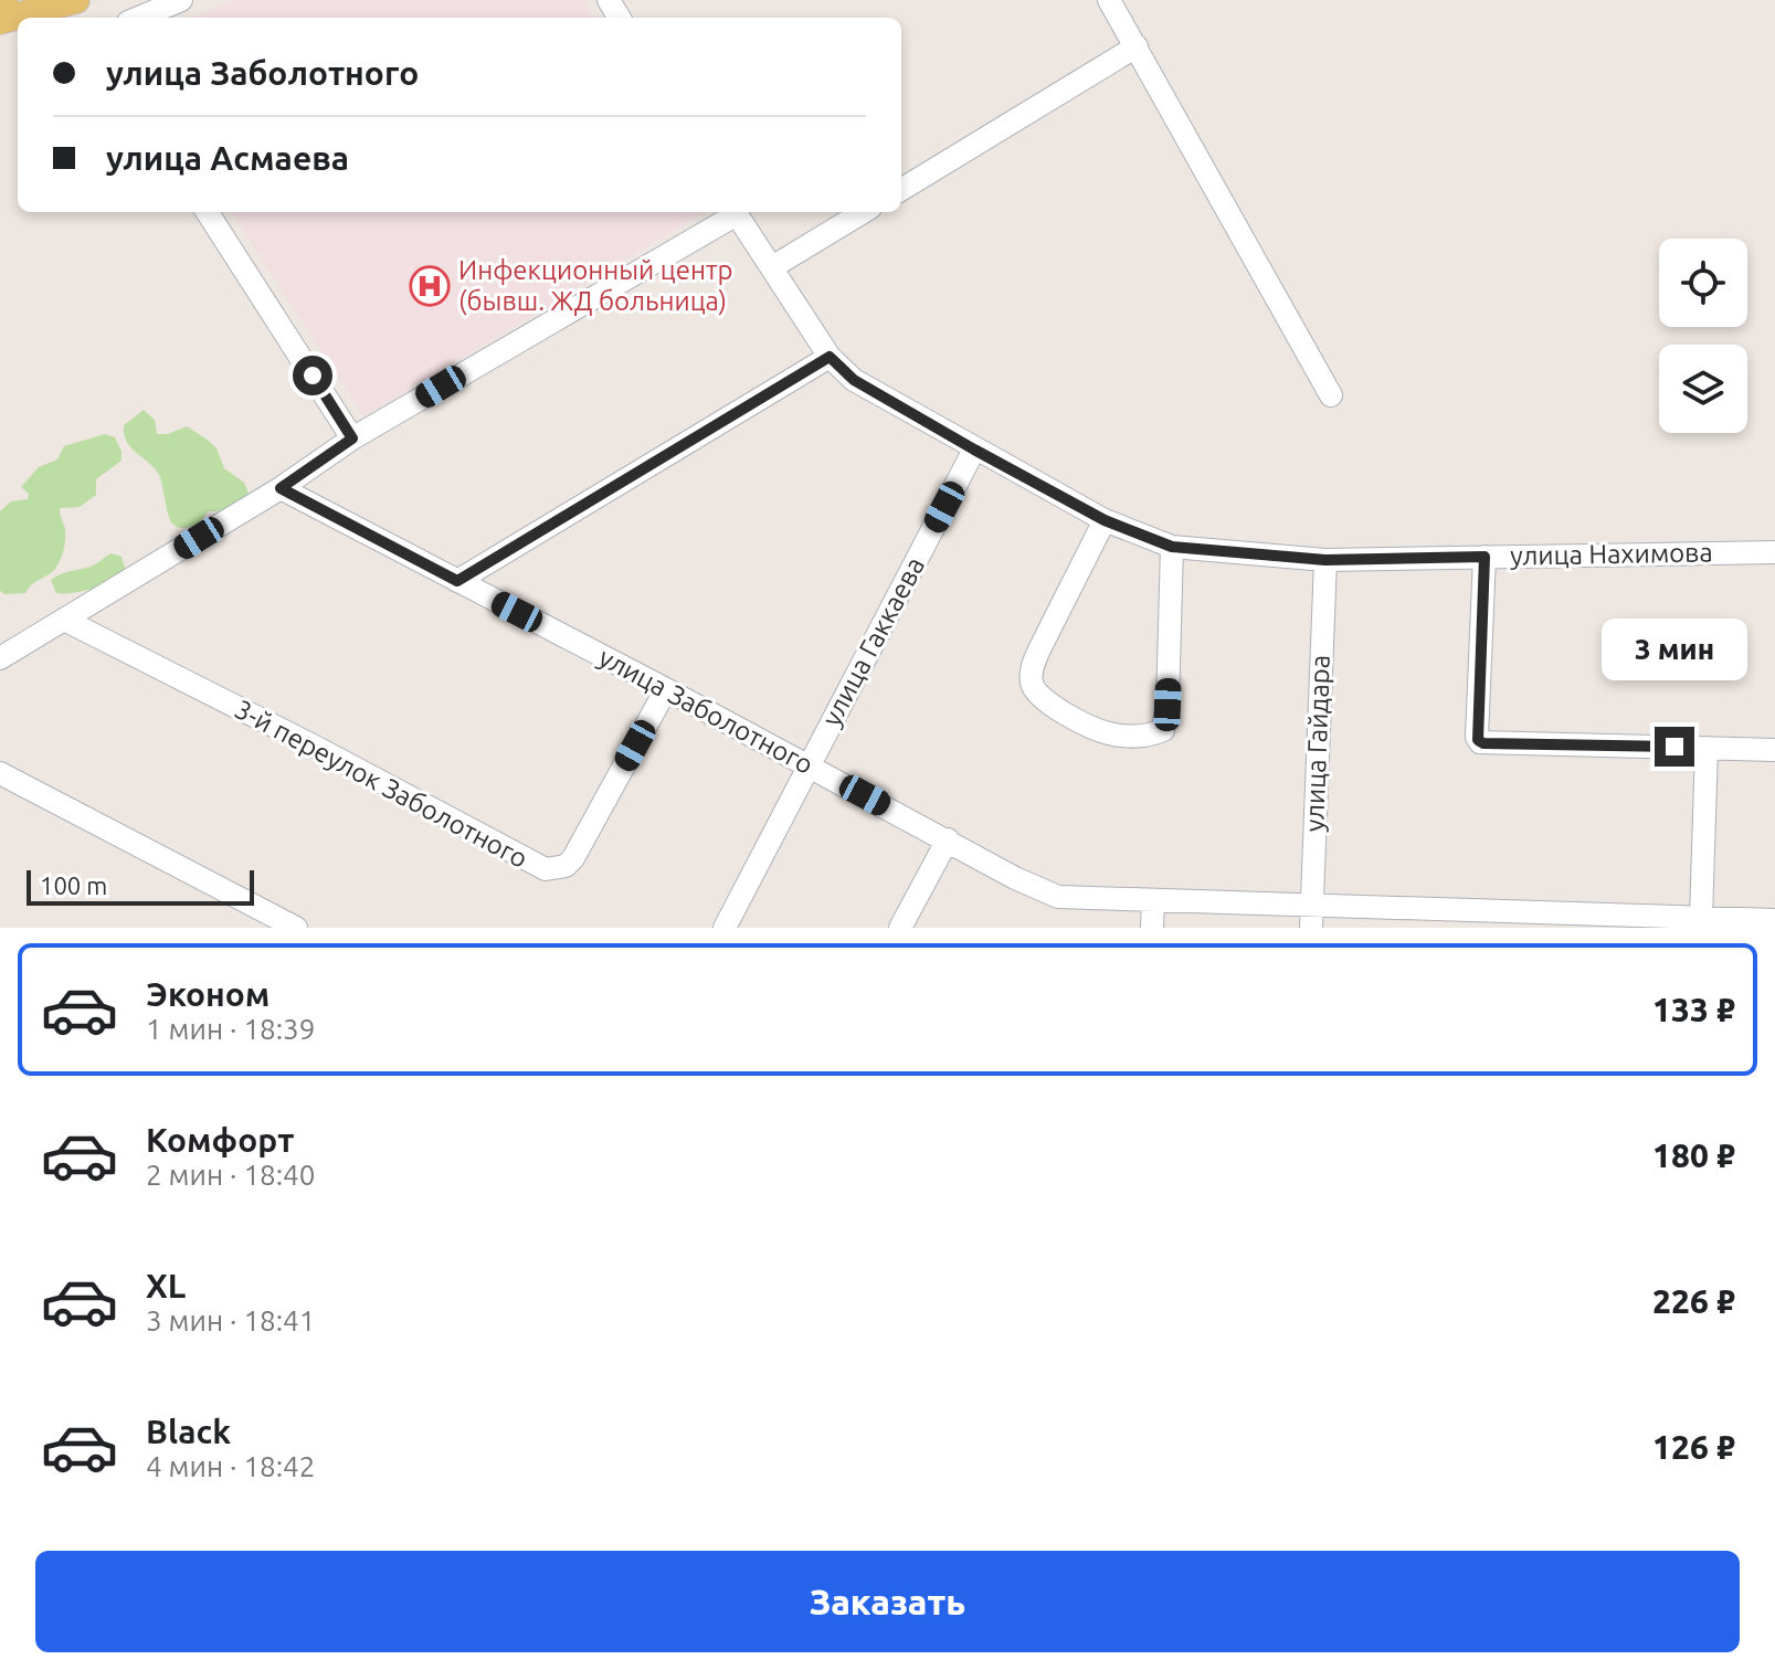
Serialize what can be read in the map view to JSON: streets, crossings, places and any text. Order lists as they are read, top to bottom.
{
  "streets": {
    "street": [
      "улица Нахимова",
      "улица Гаккаева",
      "улица Заболотного",
      "улица Гайдара",
      "3-й переулок Заболотного"
    ]
  },
  "crossings": [
    ["улица Нахимова", "улица Гаккаева"],
    ["улица Нахимова", "улица Гайдара"],
    ["улица Гаккаева", "улица Заболотного"],
    ["улица Заболотного", "улица Гайдара"],
    ["улица Заболотного", "3-й переулок Заболотного"]
  ],
  "places": {
    "hospital": ["Инфекционный центр (бывш. ЖД больница)"]
  },
  "scale_bar": "100 m",
  "page": {
    "banner": ["улица Заболотного", "улица Асмаева"],
    "bubble": "3 мин",
    "scale": "100 m",
    "list": [
      {
        "name": "Эконом",
        "note": "1 мин · 18:39",
        "value": "133 ₽"
      },
      {
        "name": "Комфорт",
        "note": "2 мин · 18:40",
        "value": "180 ₽"
      },
      {
        "name": "XL",
        "note": "3 мин · 18:41",
        "value": "226 ₽"
      },
      {
        "name": "Black",
        "note": "4 мин · 18:42",
        "value": "126 ₽"
      }
    ],
    "buttons": "Заказать"
  }
}
